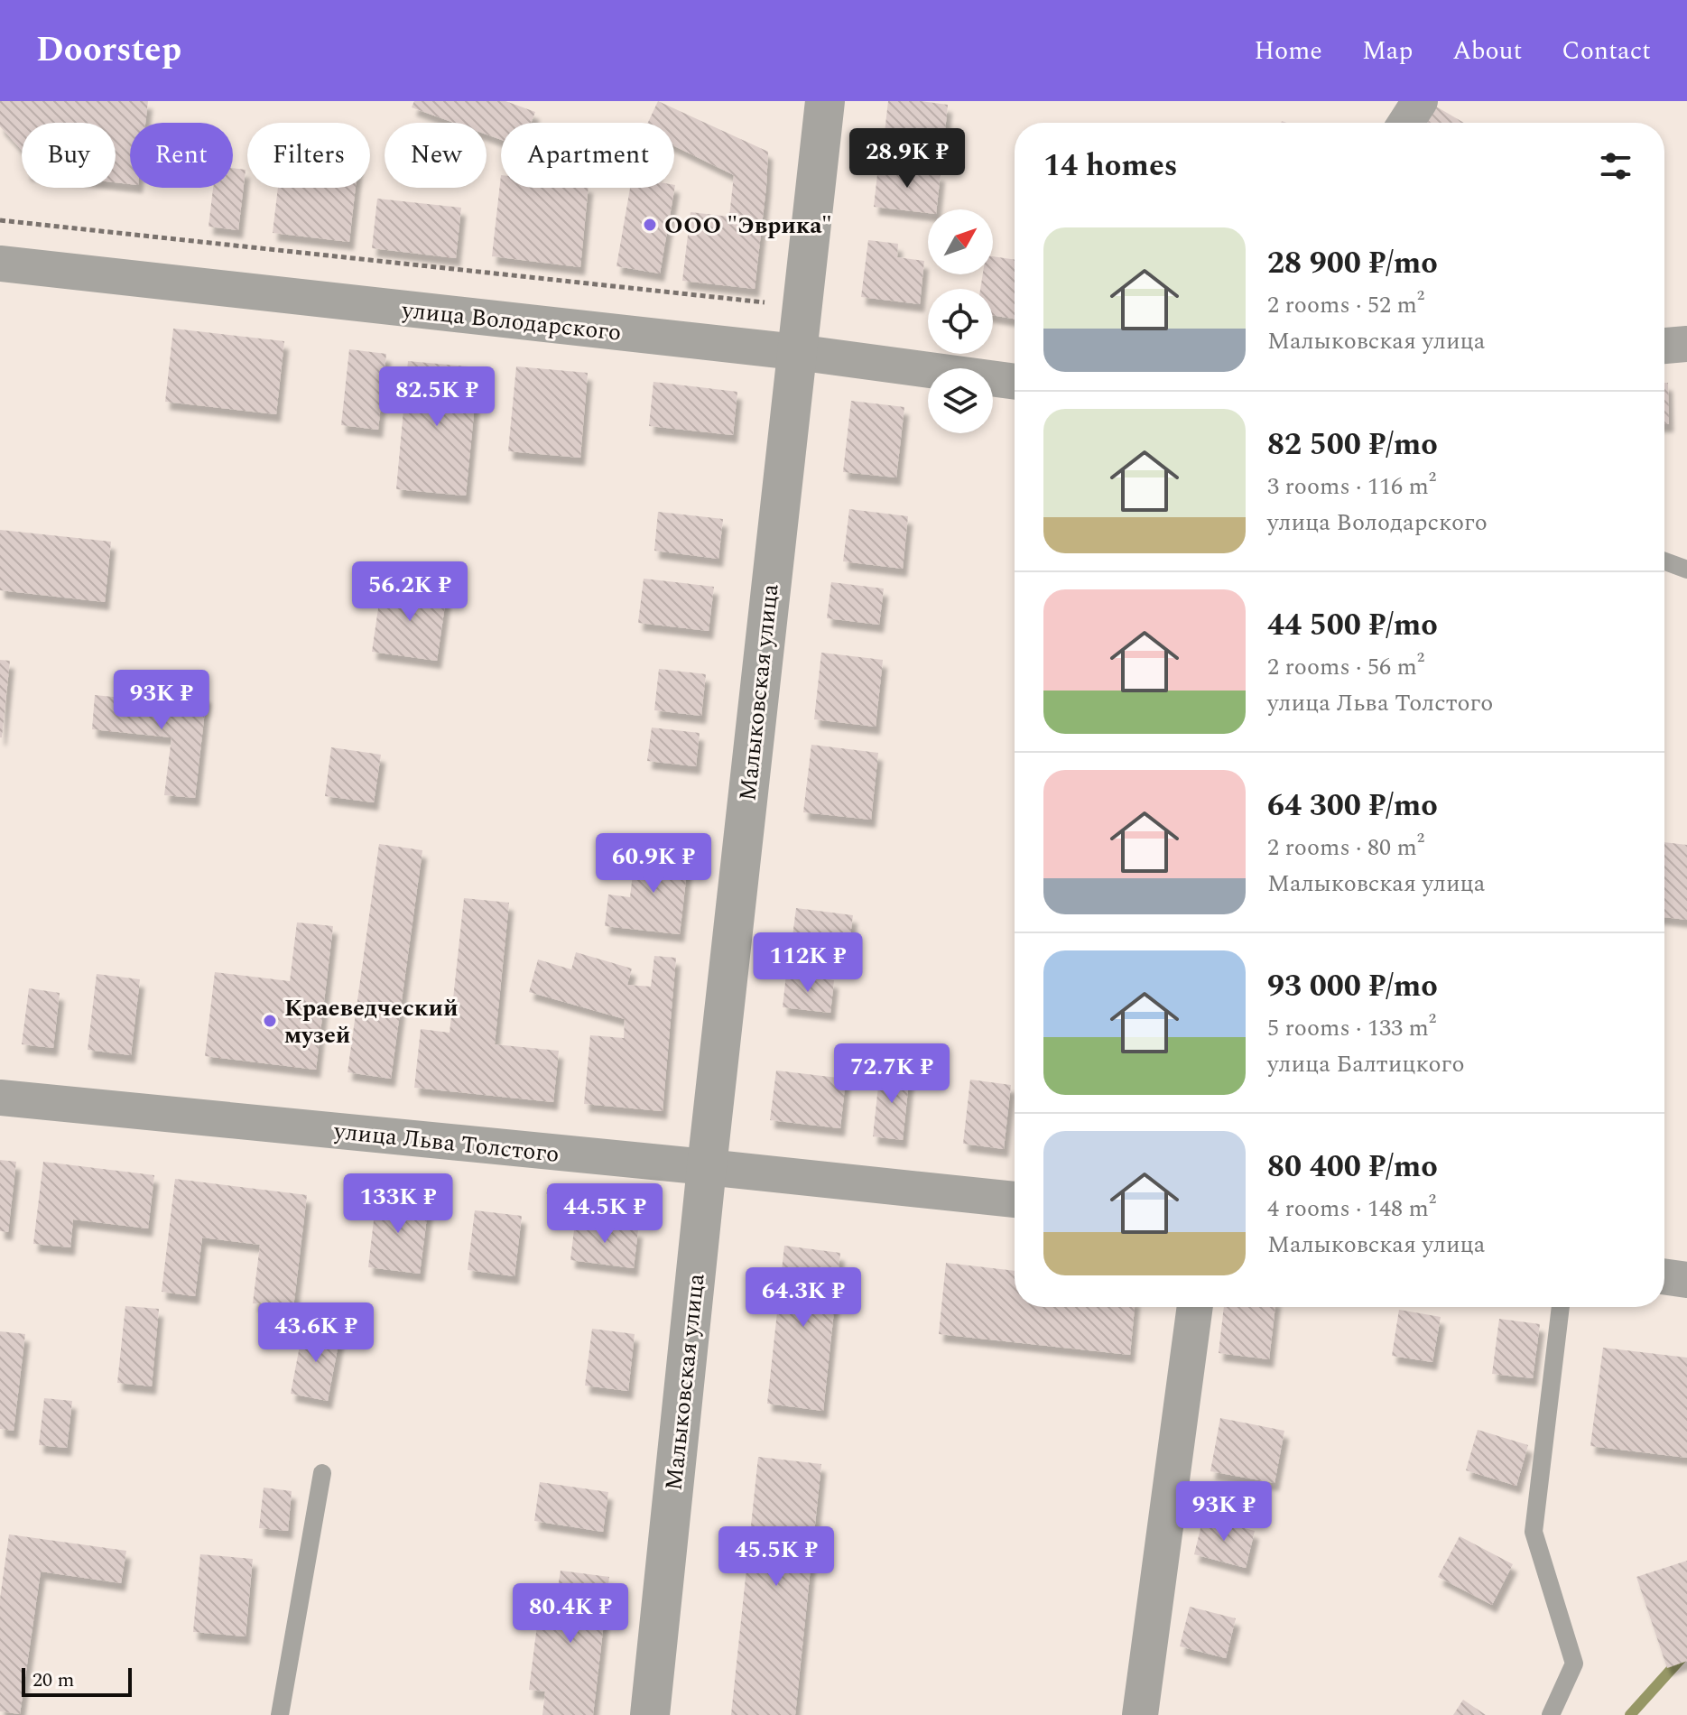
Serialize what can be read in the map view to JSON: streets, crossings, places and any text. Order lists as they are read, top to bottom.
{
  "streets": {
    "street": ["улица Володарского", "Малыковская улица", "улица Льва Толстого"]
  },
  "crossings": [
    ["улица Володарского", "Малыковская улица"],
    ["Малыковская улица", "улица Льва Толстого"]
  ],
  "places": ["ООО \"Эврика\"", "Краеведческий музей"],
  "scale_bar": "20 m",
  "north": "top right",
  "page": {
    "header": "Doorstep",
    "nav": [
      "Home",
      "Map",
      "About",
      "Contact"
    ],
    "chip": [
      "Buy",
      "Rent",
      "Filters",
      "New",
      "Apartment"
    ],
    "heading": "14 homes",
    "price": [
      "28.9K ₽",
      "82.5K ₽",
      "56.2K ₽",
      "93K ₽",
      "60.9K ₽",
      "112K ₽",
      "72.7K ₽",
      "133K ₽",
      "44.5K ₽",
      "64.3K ₽",
      "43.6K ₽",
      "93K ₽",
      "45.5K ₽",
      "80.4K ₽"
    ],
    "list": [
      {
        "name": "28 900 ₽/mo",
        "note": "2 rooms · 52 m² · Малыковская улица"
      },
      {
        "name": "82 500 ₽/mo",
        "note": "3 rooms · 116 m² · улица Володарского"
      },
      {
        "name": "44 500 ₽/mo",
        "note": "2 rooms · 56 m² · улица Льва Толстого"
      },
      {
        "name": "64 300 ₽/mo",
        "note": "2 rooms · 80 m² · Малыковская улица"
      },
      {
        "name": "93 000 ₽/mo",
        "note": "5 rooms · 133 m² · улица Балтицкого"
      },
      {
        "name": "80 400 ₽/mo",
        "note": "4 rooms · 148 m² · Малыковская улица"
      }
    ],
    "scale": "20 m"
  }
}
